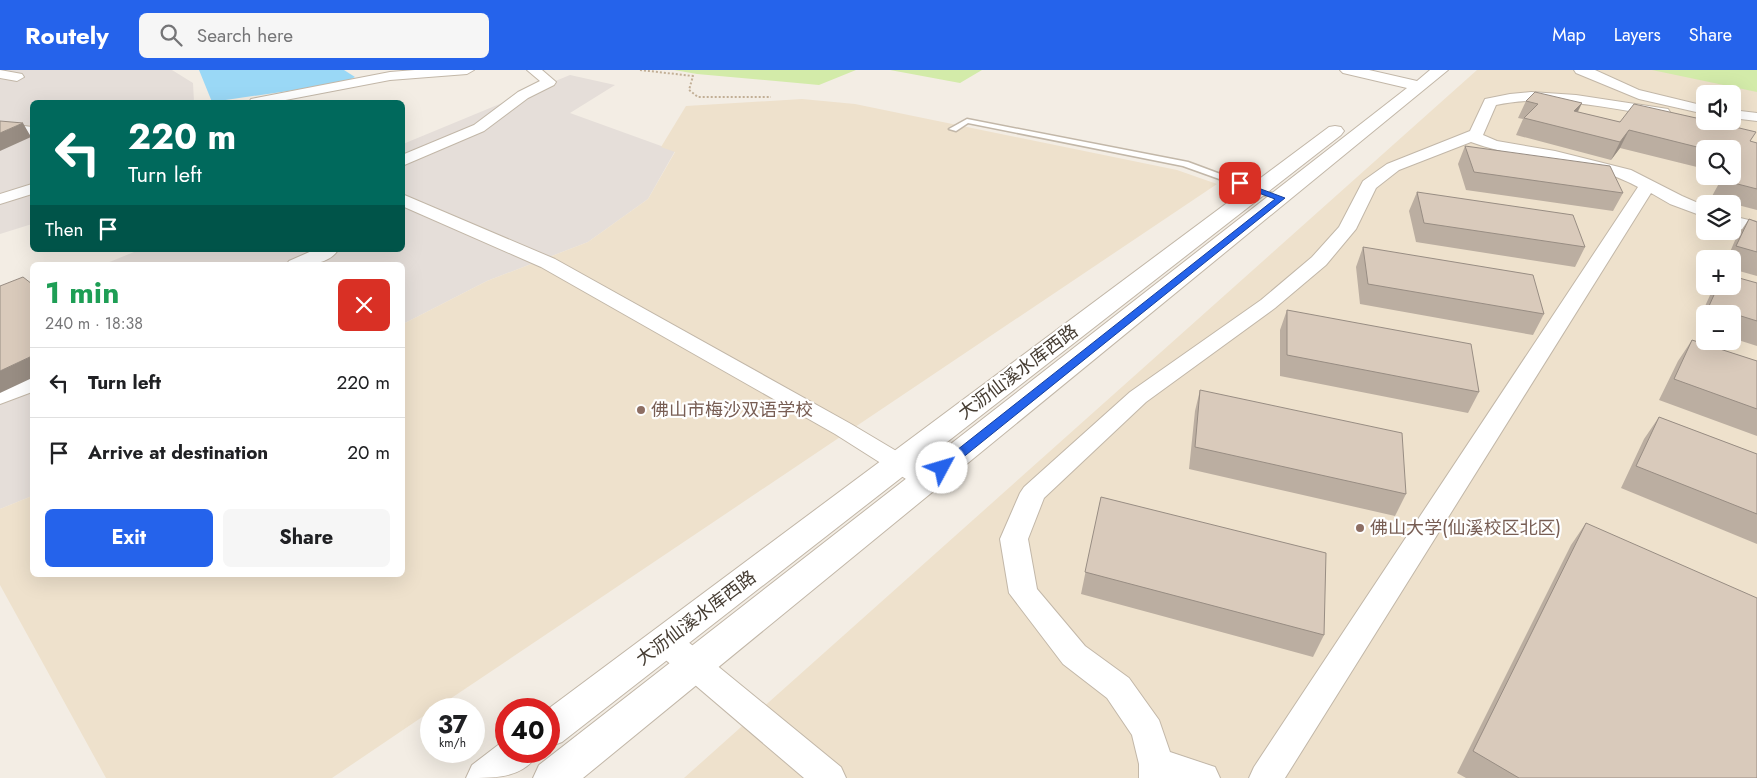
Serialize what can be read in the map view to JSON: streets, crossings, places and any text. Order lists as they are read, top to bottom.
{
  "streets": {
    "street": ["大沥仙溪水库西路"]
  },
  "places": ["佛山市梅沙双语学校", "佛山大学(仙溪校区北区)"],
  "page": {
    "header": "Routely",
    "search": "Search here",
    "nav": ["Map", "Layers", "Share"],
    "map_buttons": ["+", "−"],
    "turn": ["220 m", "Turn left"],
    "then": "Then",
    "heading": ["1 min", "240 m · 18:38"],
    "list": [
      {
        "name": "Turn left",
        "value": "220 m"
      },
      {
        "name": "Arrive at destination",
        "value": "20 m"
      }
    ],
    "buttons": ["Exit", "Share"],
    "speed": "37 km/h",
    "limit": "40"
  }
}
